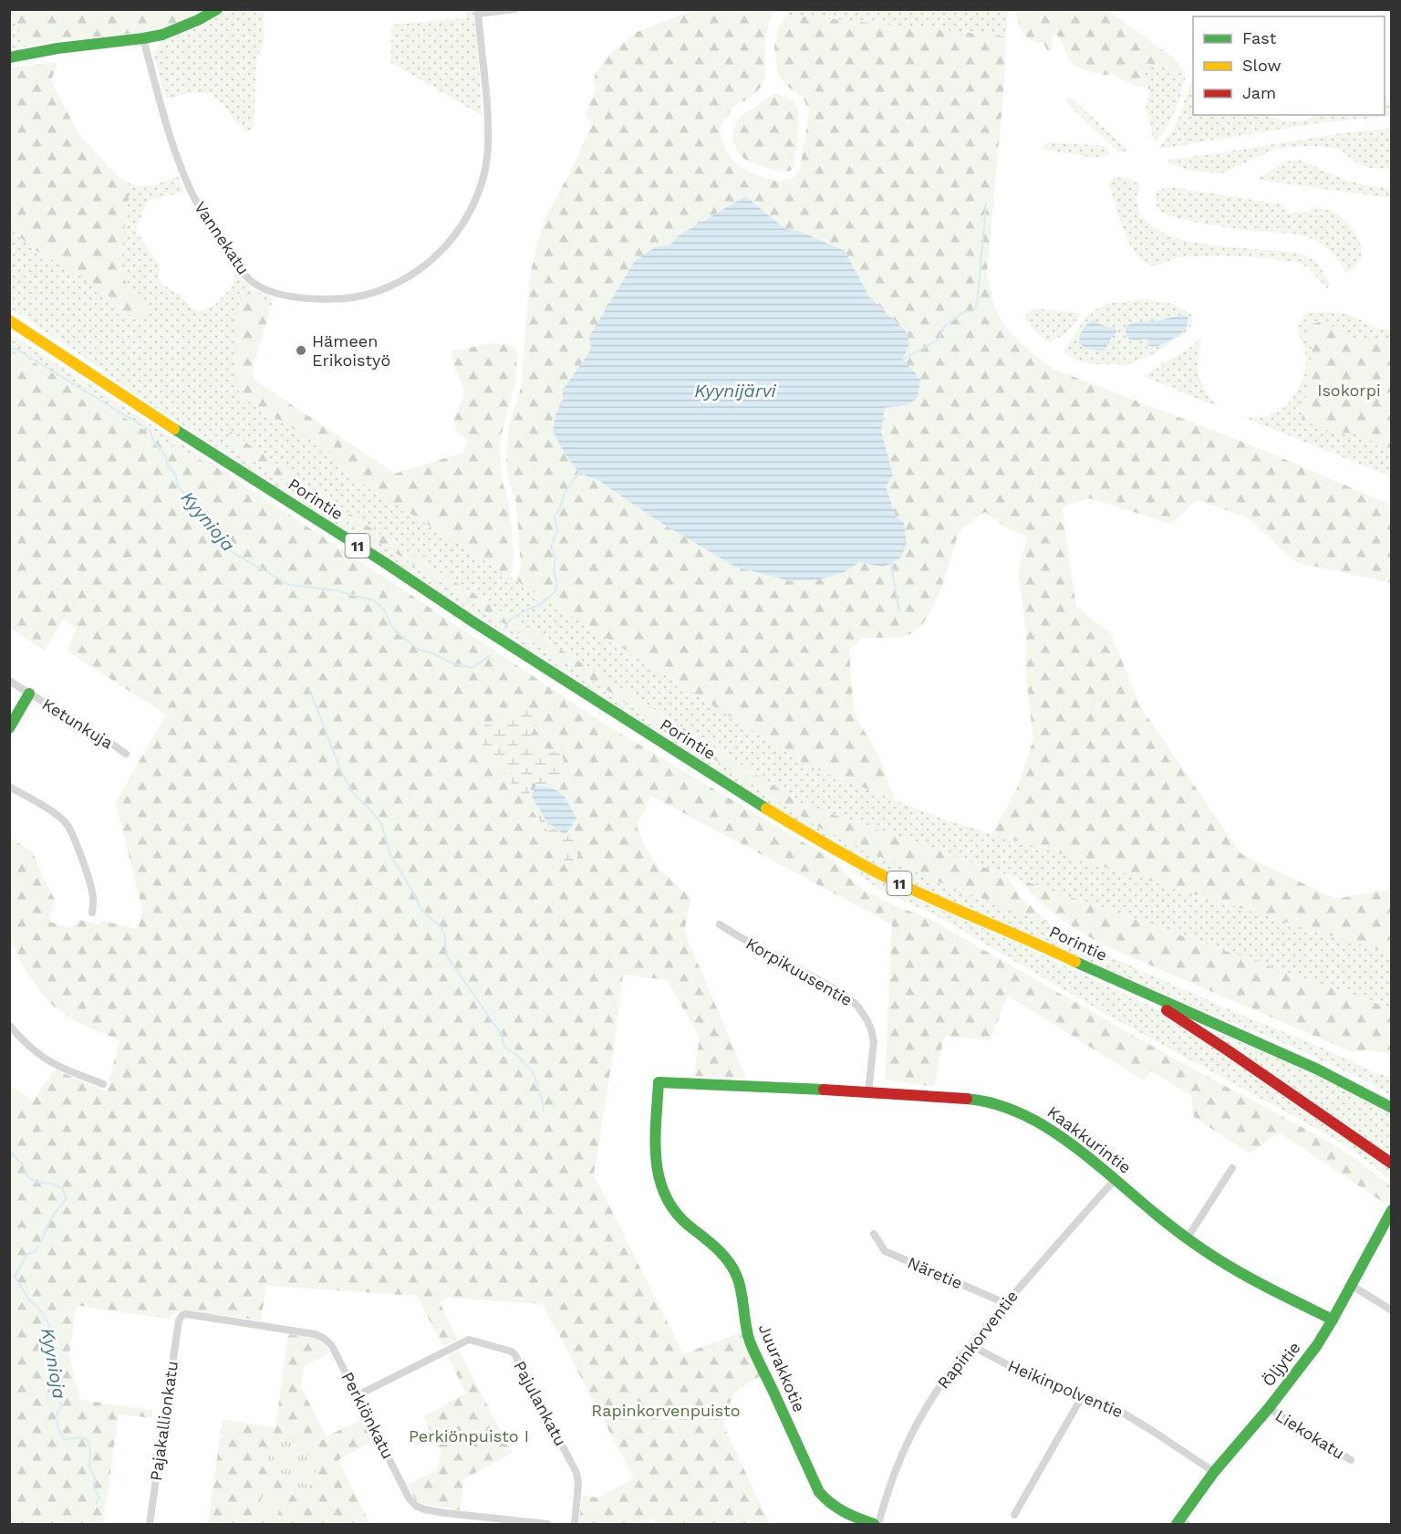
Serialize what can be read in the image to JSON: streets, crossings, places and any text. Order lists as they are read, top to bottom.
{
  "streets": {
    "main road": [
      "Porintie",
      "11",
      "Kaakkurintie",
      "Öljytie",
      "Juurakkotie"
    ],
    "street": [
      "Vannekatu",
      "Ketunkuja",
      "Korpikuusentie",
      "Näretie",
      "Rapinkorventie",
      "Heikinpolventie",
      "Pajulankatu",
      "Perkiönkatu",
      "Pajakallionkatu",
      "Liekokatu"
    ]
  },
  "crossings": [
    ["Korpikuusentie", "Kaakkurintie"],
    ["Kaakkurintie", "Rapinkorventie"],
    ["Kaakkurintie", "Öljytie"],
    ["Kaakkurintie", "Juurakkotie"],
    ["Näretie", "Rapinkorventie"],
    ["Rapinkorventie", "Juurakkotie"],
    ["Rapinkorventie", "Heikinpolventie"],
    ["Öljytie", "Heikinpolventie"],
    ["Öljytie", "Liekokatu"],
    ["Pajulankatu", "Perkiönkatu"],
    ["Perkiönkatu", "Pajakallionkatu"]
  ],
  "water": ["Kyynijärvi", "Kyynioja"],
  "parks": ["Isokorpi", "Rapinkorvenpuisto", "Perkiönpuisto I"],
  "places": ["Hämeen Erikoistyö"],
  "legend": ["Fast", "Slow", "Jam"]
}
